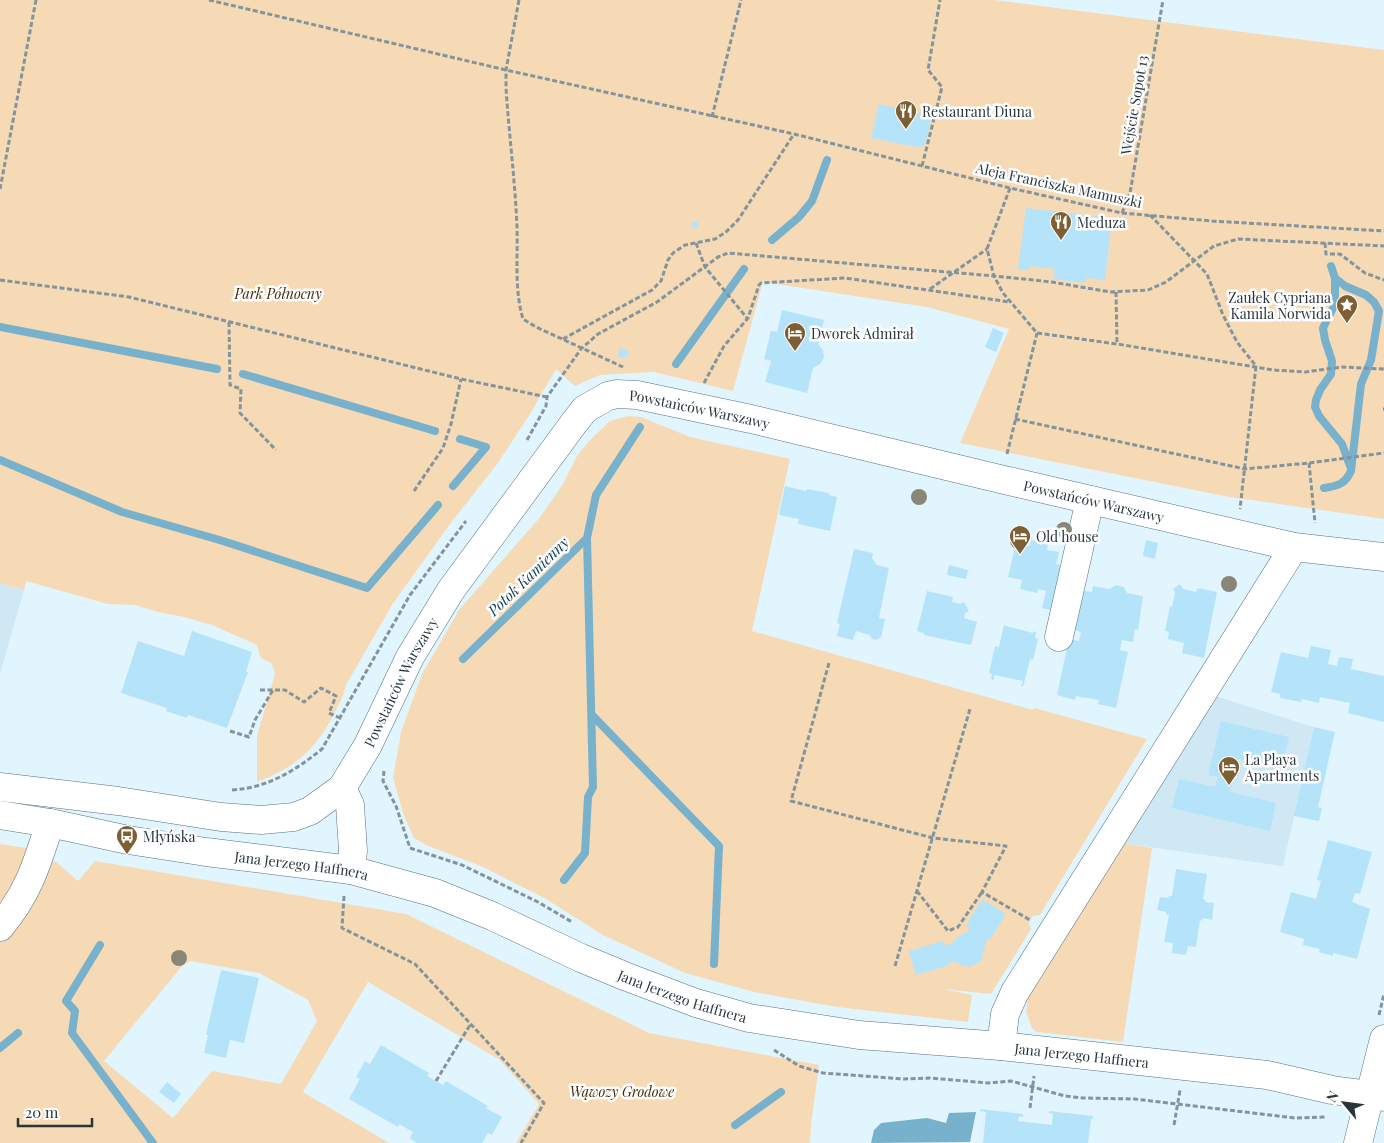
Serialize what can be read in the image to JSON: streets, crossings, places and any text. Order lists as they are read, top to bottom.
{
  "streets": {
    "street": ["Powstańców Warszawy", "Jana Jerzego Haffnera"],
    "path": ["Wejście Sopot 13", "Aleja Franciszka Mamuszki"]
  },
  "crossings": [
    ["Wejście Sopot 13", "Aleja Franciszka Mamuszki"]
  ],
  "water": ["Potok Kamienny"],
  "parks": ["Park Północny", "Wąwozy Grodowe"],
  "places": {
    "restaurant": ["Restaurant Diuna", "Meduza"],
    "place": ["Zaułek Cypriana Kamila Norwida"],
    "hotel": ["Dworek Admirał", "Old house", "La Playa Apartments"],
    "bus stop": ["Młyńska"]
  },
  "scale_bar": "20 m",
  "north": "top left"
}
